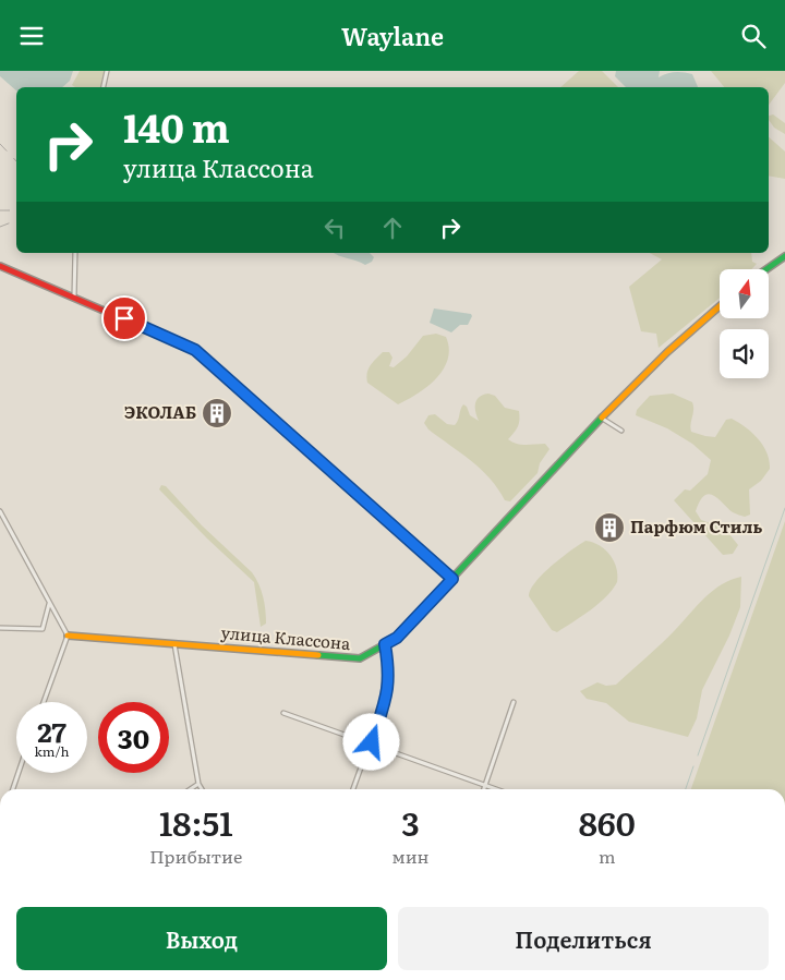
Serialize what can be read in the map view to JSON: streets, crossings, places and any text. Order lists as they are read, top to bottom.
{
  "streets": {
    "street": ["улица Классона"]
  },
  "places": {
    "building": ["ЭКОЛАБ", "Парфюм Стиль"]
  },
  "north": "top",
  "page": {
    "header": "Waylane",
    "turn": ["140 m", "улица Классона"],
    "speed": "27 km/h",
    "limit": "30",
    "eta": [
      "18:51",
      "Прибытие",
      "3",
      "мин",
      "860",
      "m"
    ],
    "buttons": ["Выход", "Поделиться"]
  }
}
